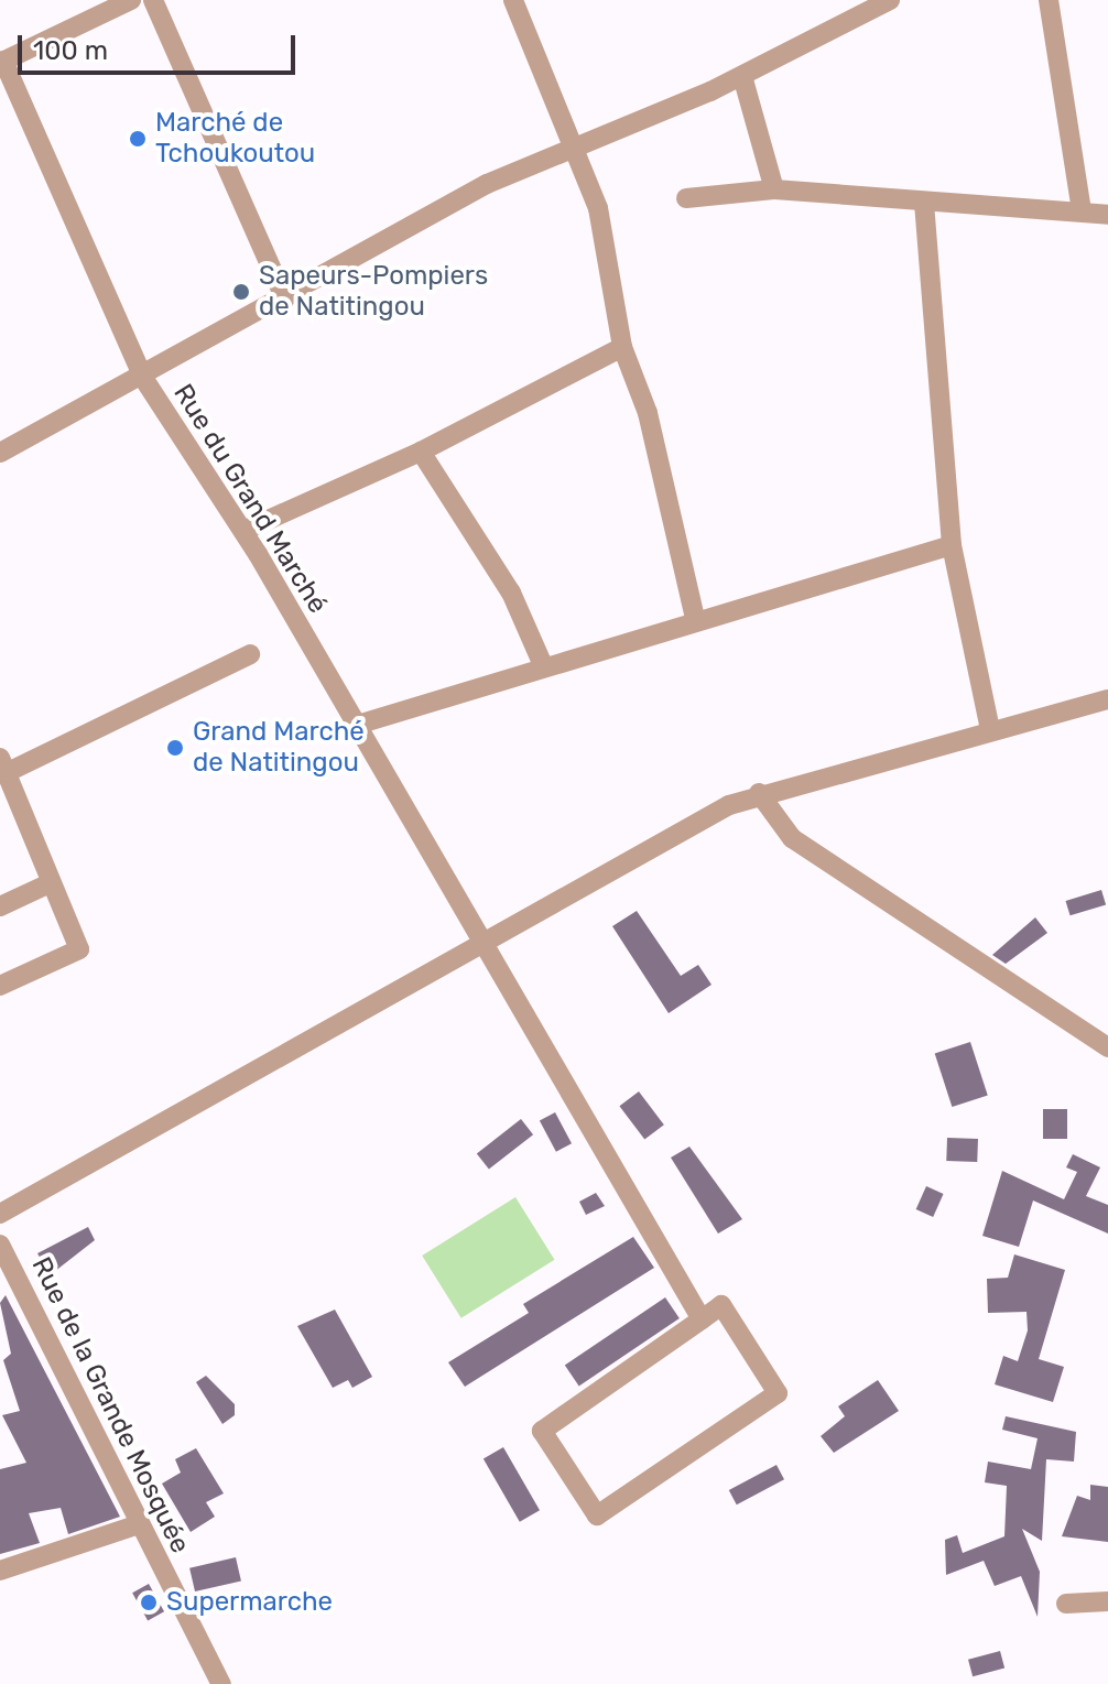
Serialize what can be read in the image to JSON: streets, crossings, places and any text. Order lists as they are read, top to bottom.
{
  "streets": {
    "street": ["Rue du Grand Marché", "Rue de la Grande Mosquée"]
  },
  "places": [
    "Marché de Tchoukoutou",
    "Sapeurs-Pompiers de Natitingou",
    "Grand Marché de Natitingou",
    "Supermarche"
  ],
  "scale_bar": "100 m"
}
